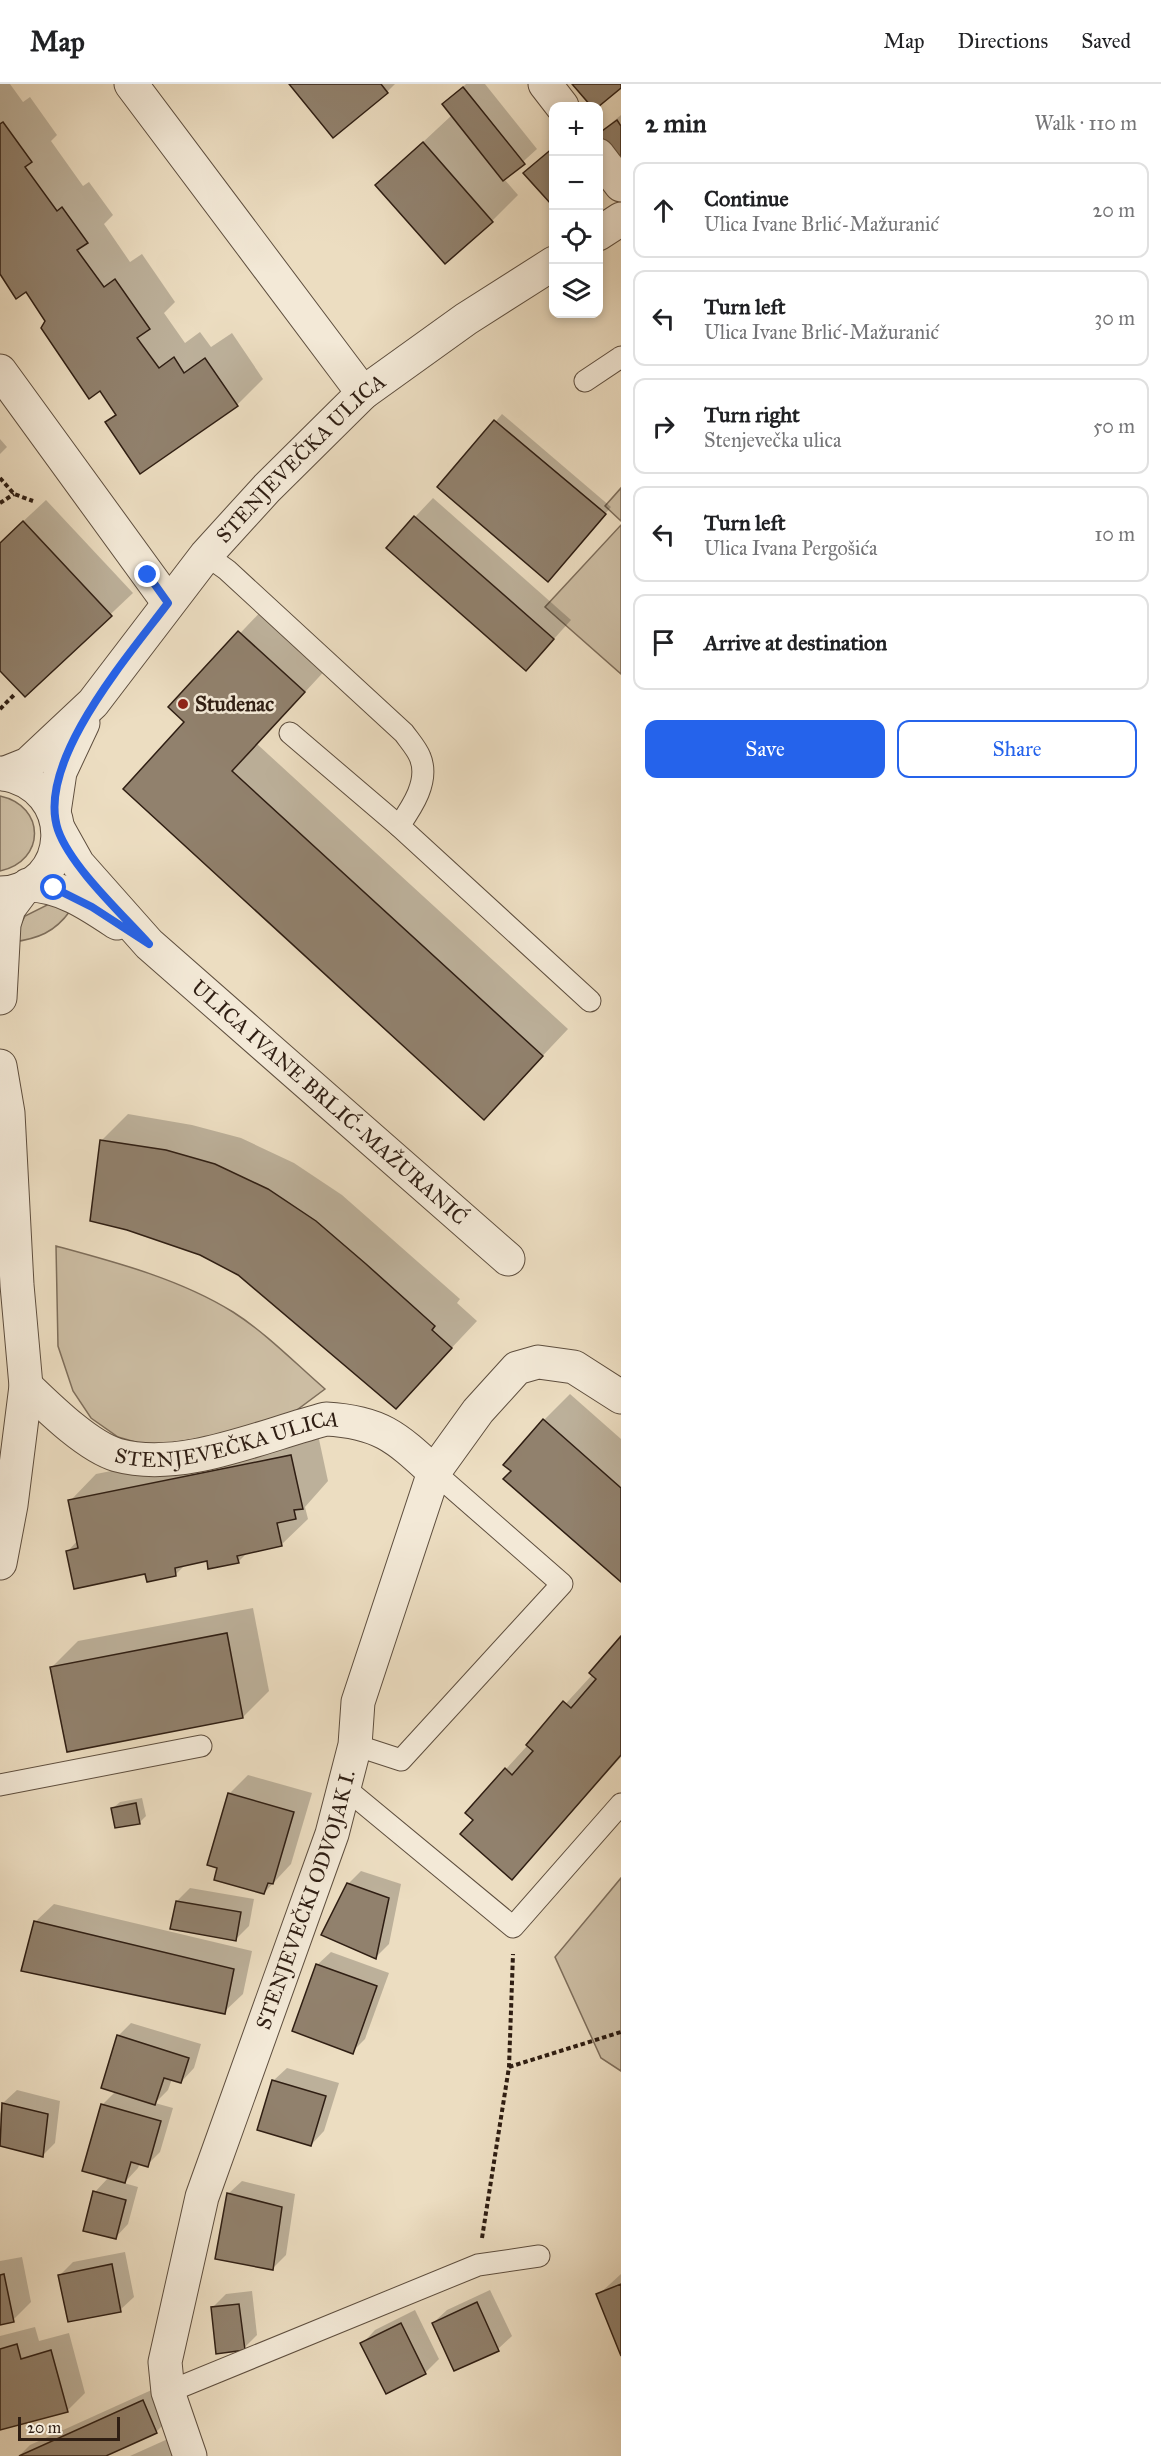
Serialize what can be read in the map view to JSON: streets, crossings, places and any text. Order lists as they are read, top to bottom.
{
  "streets": {
    "street": ["STENJEVEČKA ULICA", "ULICA IVANE BRLIĆ-MAŽURANIĆ", "STENJEVEČKI ODVOJAK I."]
  },
  "crossings": [
    ["STENJEVEČKA ULICA", "ULICA IVANE BRLIĆ-MAŽURANIĆ"],
    ["STENJEVEČKA ULICA", "STENJEVEČKI ODVOJAK I."]
  ],
  "places": ["Studenac"],
  "scale_bar": "20 m",
  "page": {
    "header": "Map",
    "nav": ["Map", "Directions", "Saved"],
    "heading": ["2 min", "Walk · 110 m"],
    "map_buttons": ["+", "−"],
    "list": [
      ["Continue", "Ulica Ivane Brlić-Mažuranić", "20 m"],
      ["Turn left", "Ulica Ivane Brlić-Mažuranić", "30 m"],
      ["Turn right", "Stenjevečka ulica", "50 m"],
      ["Turn left", "Ulica Ivana Pergošića", "10 m"],
      "Arrive at destination"
    ],
    "buttons": ["Save", "Share"],
    "scale": "20 m"
  }
}
